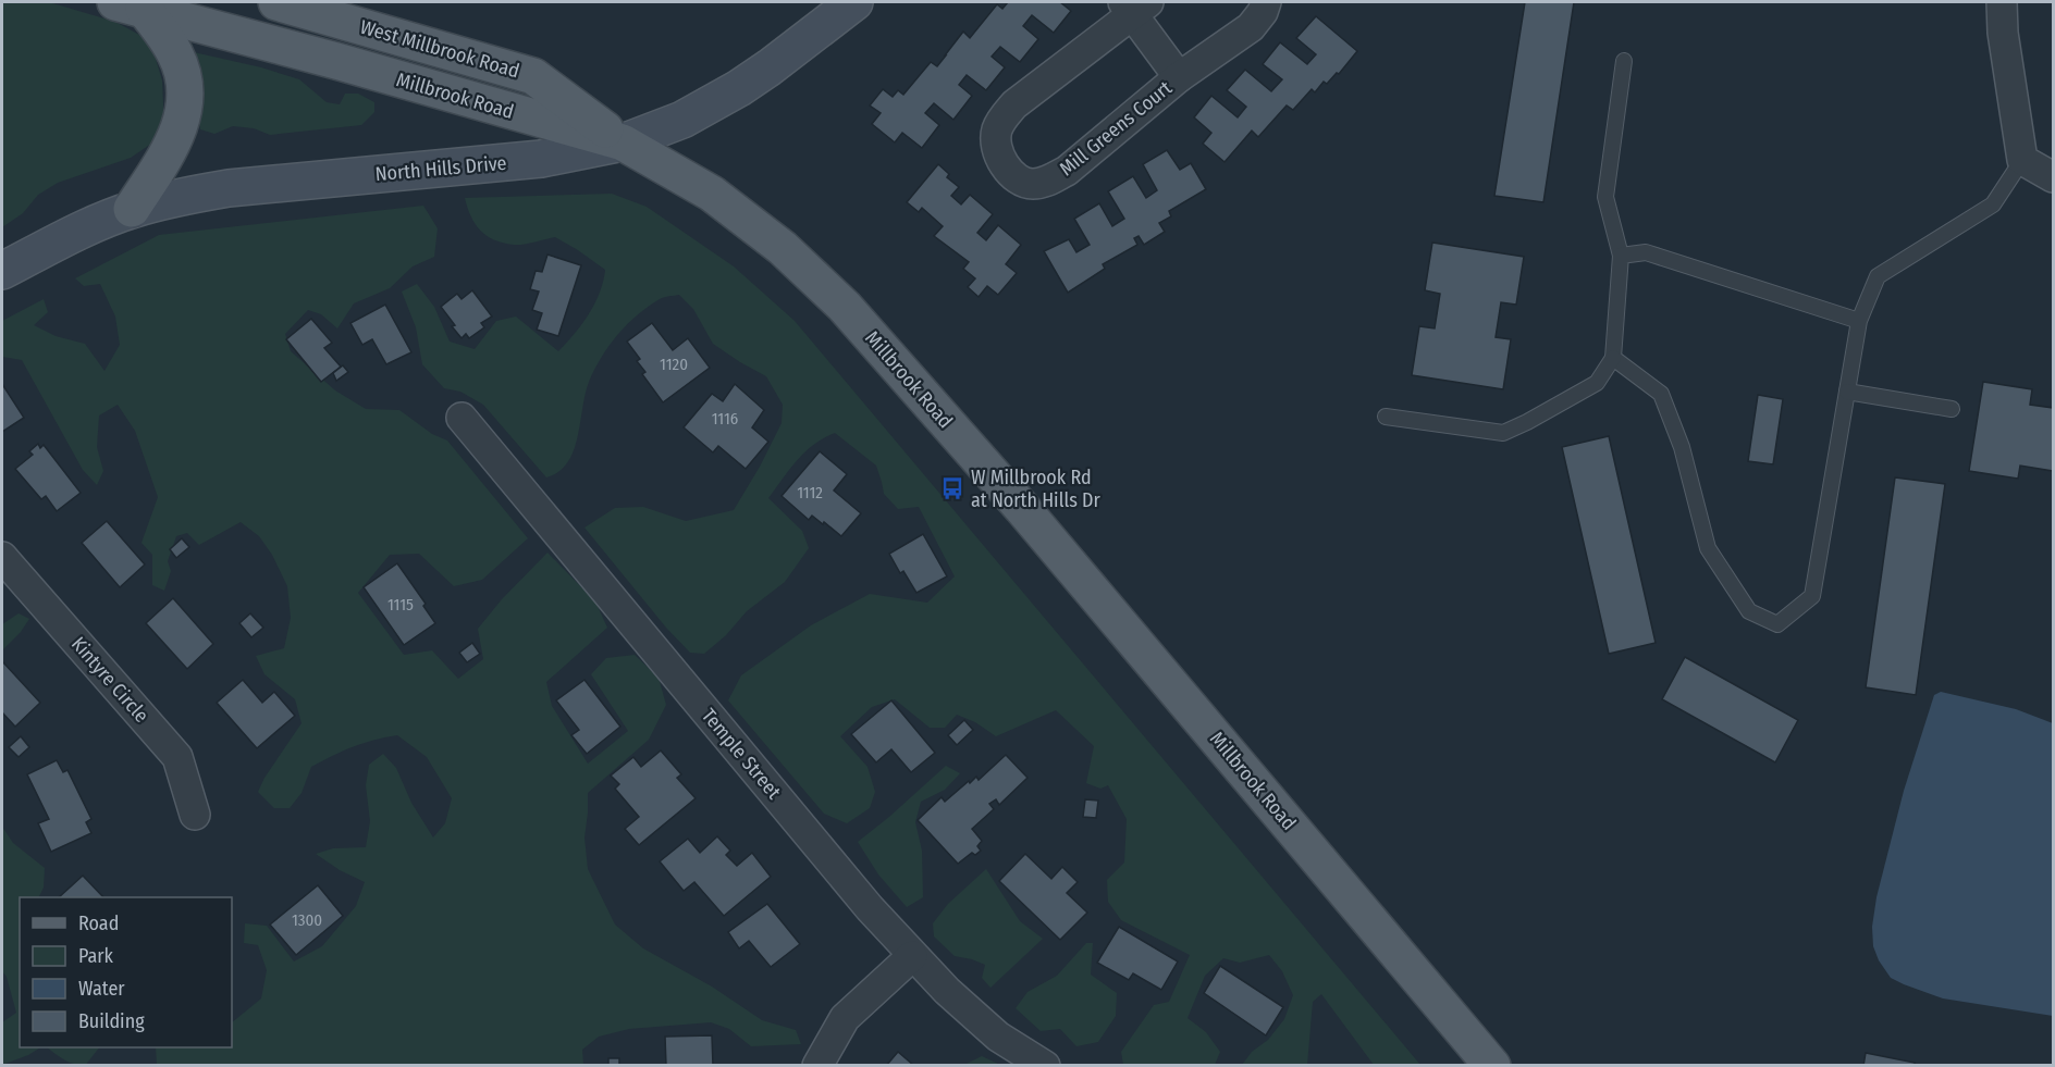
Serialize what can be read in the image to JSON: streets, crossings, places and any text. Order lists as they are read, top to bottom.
{
  "streets": {
    "main road": ["West Millbrook Road", "Millbrook Road", "North Hills Drive"],
    "street": ["Mill Greens Court", "Kintyre Circle", "Temple Street"]
  },
  "crossings": [
    ["West Millbrook Road", "Millbrook Road"],
    ["West Millbrook Road", "North Hills Drive"],
    ["Millbrook Road", "North Hills Drive"]
  ],
  "places": {
    "bus stop": ["W Millbrook Rd at North Hills Dr"]
  },
  "house_numbers": [
    "1120",
    "1116",
    "1112",
    "1115",
    "1300"
  ],
  "legend": [
    "Road",
    "Park",
    "Water",
    "Building"
  ]
}
